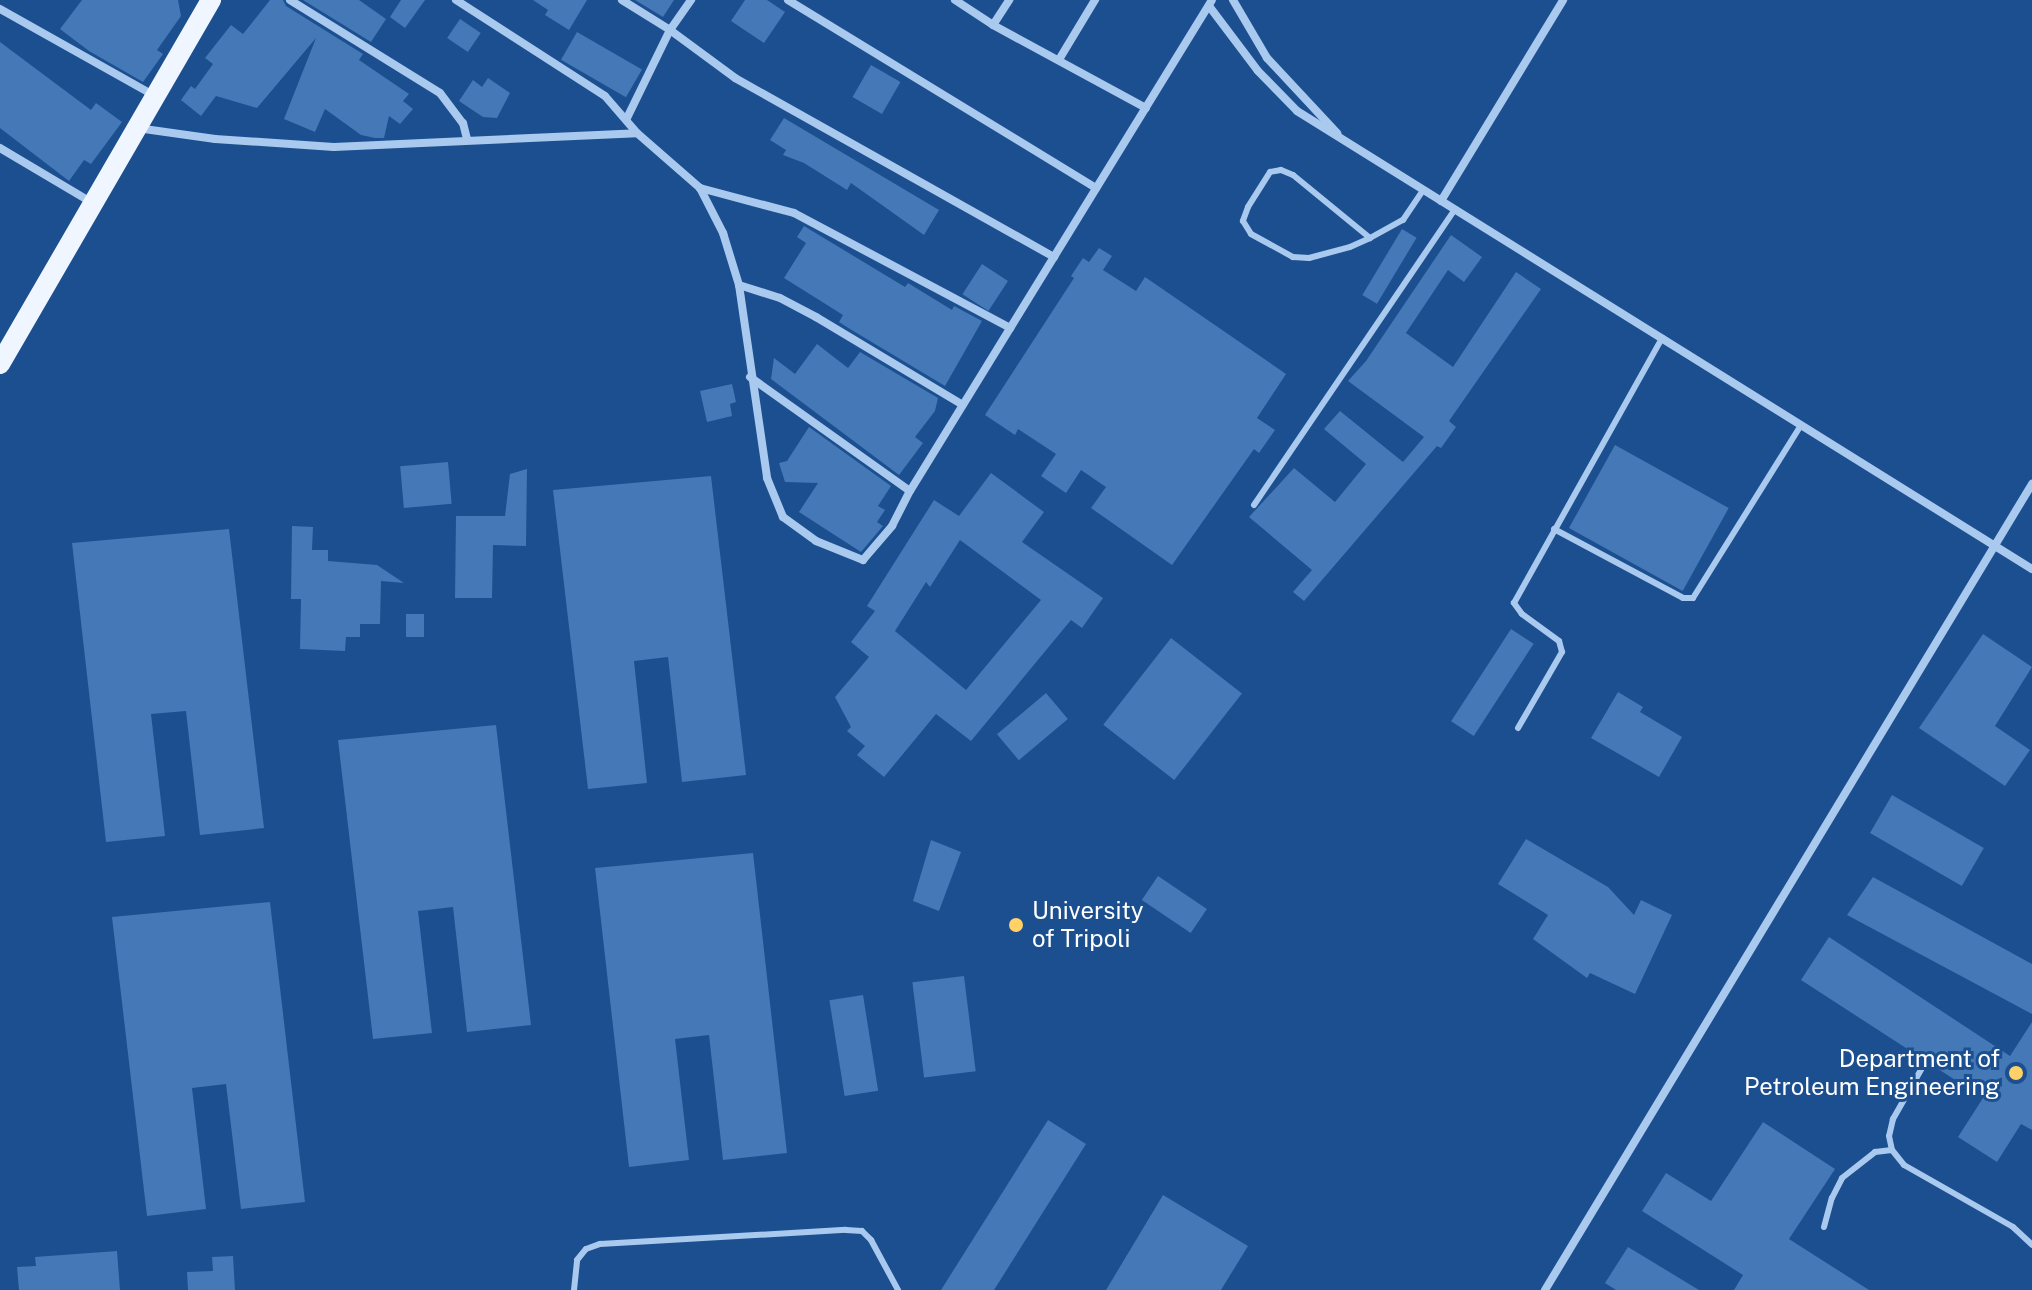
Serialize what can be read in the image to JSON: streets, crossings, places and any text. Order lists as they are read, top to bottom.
{
  "places": ["University of Tripoli", "Department of Petroleum Engineering"]
}
